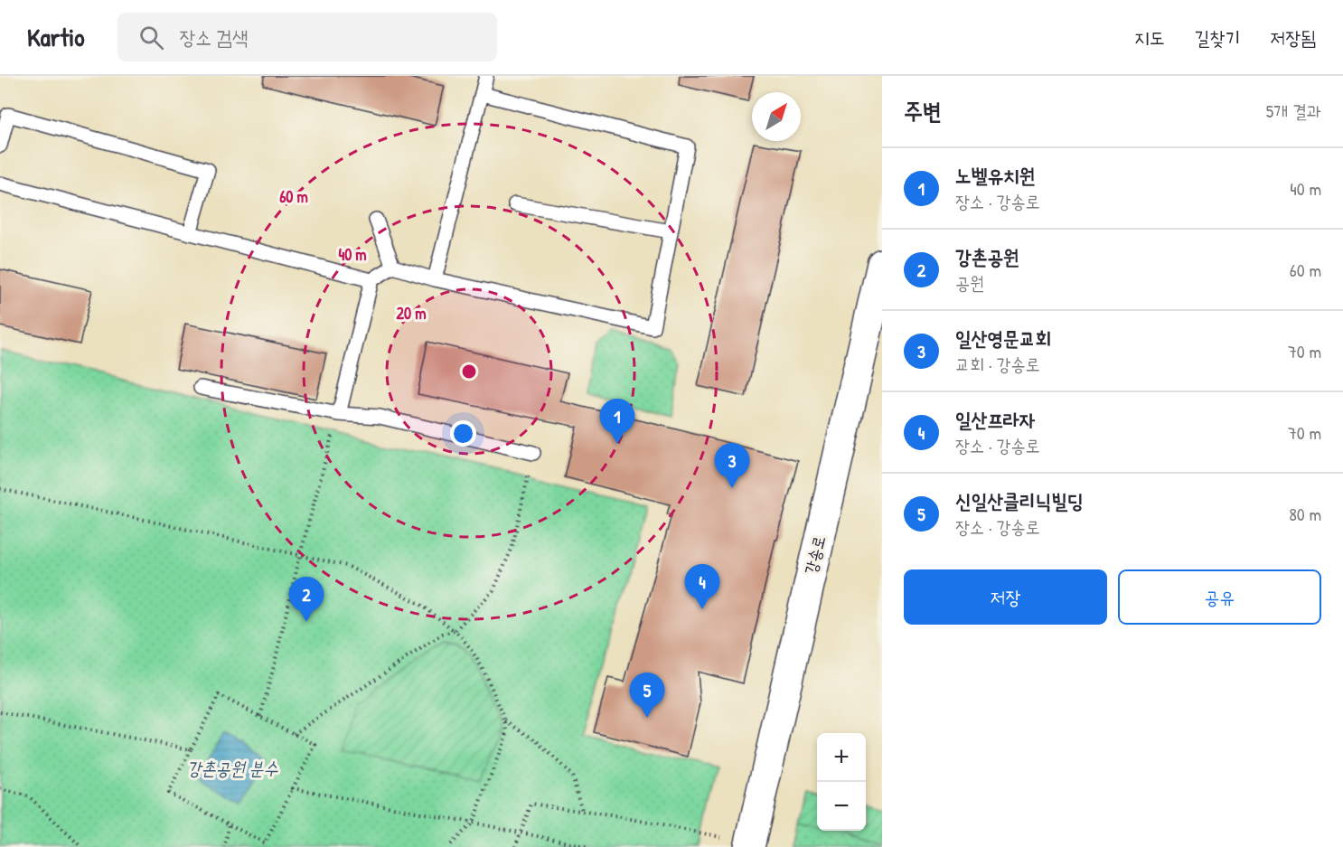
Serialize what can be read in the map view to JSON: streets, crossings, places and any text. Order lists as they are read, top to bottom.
{
  "streets": {
    "main road": ["강송로"]
  },
  "water": ["강촌공원 분수"],
  "north": "top right",
  "page": {
    "header": "Kartio",
    "search": "장소 검색",
    "nav": ["지도", "길찾기", "저장됨"],
    "heading": ["주변", "5개 결과"],
    "list": [
      {
        "mark": "1",
        "name": "노벨유치원",
        "note": "장소 · 강송로",
        "value": "40 m"
      },
      {
        "mark": "2",
        "name": "강촌공원",
        "note": "공원",
        "value": "60 m"
      },
      {
        "mark": "3",
        "name": "일산영문교회",
        "note": "교회 · 강송로",
        "value": "70 m"
      },
      {
        "mark": "4",
        "name": "일산프라자",
        "note": "장소 · 강송로",
        "value": "70 m"
      },
      {
        "mark": "5",
        "name": "신일산클리닉빌딩",
        "note": "장소 · 강송로",
        "value": "80 m"
      }
    ],
    "pins": [
      "1",
      "3",
      "4",
      "2",
      "5"
    ],
    "buttons": ["저장", "공유"],
    "map_buttons": ["+", "−"]
  },
  "rings": ["60 m", "40 m", "20 m"]
}
